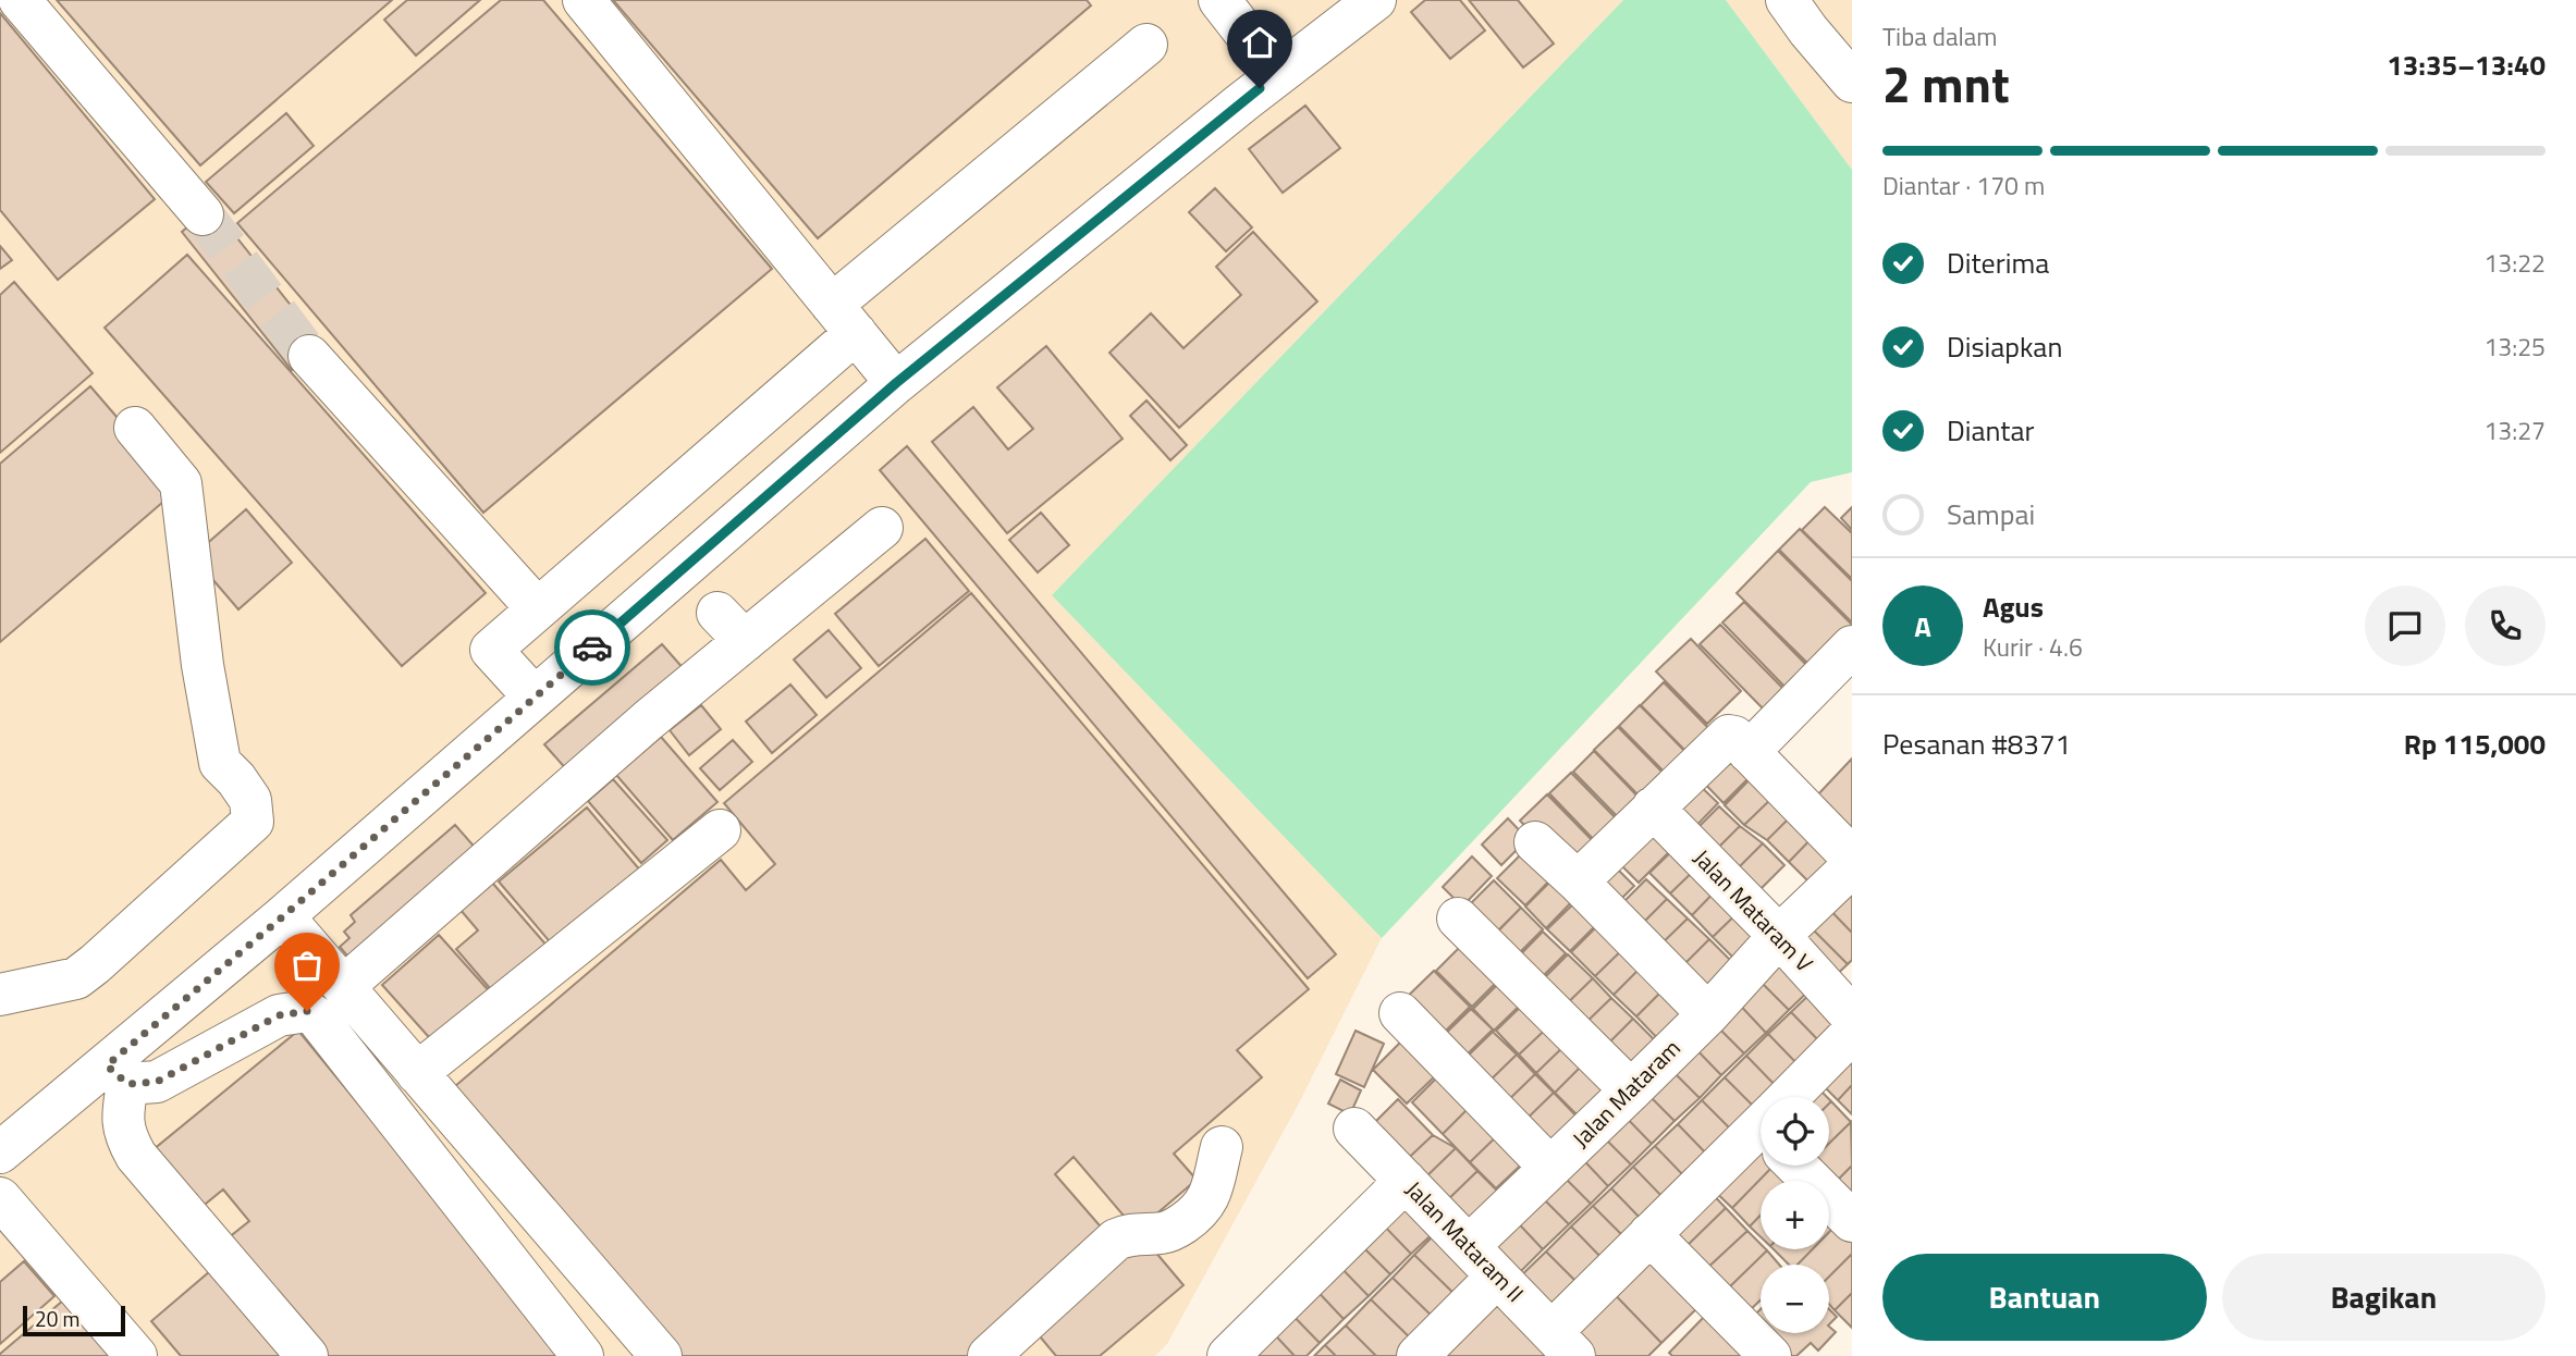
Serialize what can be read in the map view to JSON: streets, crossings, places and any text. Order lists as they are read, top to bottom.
{
  "streets": {
    "street": ["Jalan Mataram V", "Jalan Mataram", "Jalan Mataram II"]
  },
  "crossings": [
    ["Jalan Mataram V", "Jalan Mataram"],
    ["Jalan Mataram", "Jalan Mataram II"]
  ],
  "scale_bar": "20 m",
  "page": {
    "heading": ["2 mnt", "Tiba dalam", "13:35–13:40"],
    "panel": [
      "Agus",
      "Kurir · 4.6",
      "Pesanan #8371",
      "Rp 115,000"
    ],
    "bar": "Diantar · 170 m",
    "list": [
      ["Diterima", "13:22"],
      ["Disiapkan", "13:25"],
      ["Diantar", "13:27"],
      "Sampai"
    ],
    "round": "A",
    "map_buttons": ["+", "−"],
    "buttons": ["Bantuan", "Bagikan"],
    "scale": "20 m"
  }
}
